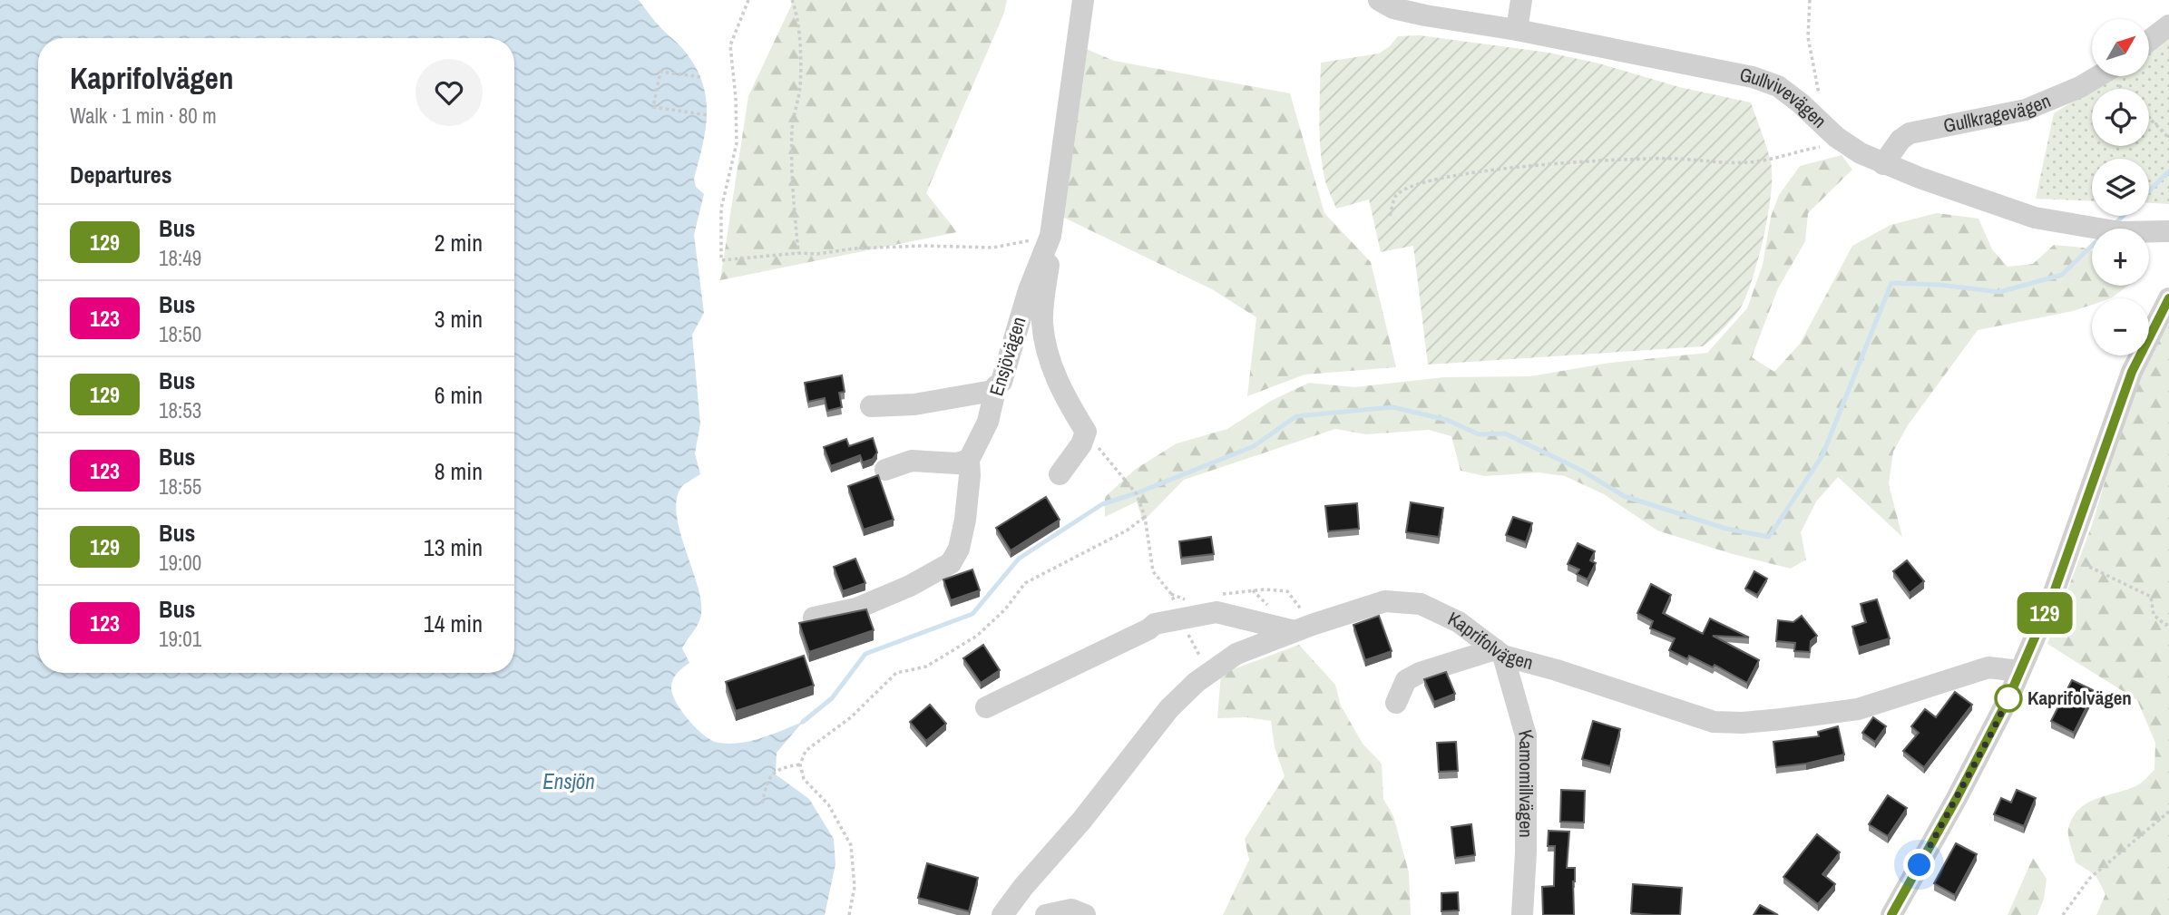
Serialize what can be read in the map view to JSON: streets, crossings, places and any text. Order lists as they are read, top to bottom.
{
  "streets": {
    "street": [
      "Gullvivevägen",
      "Gullkragevägen",
      "Ensjövägen",
      "Kaprifolvägen",
      "Kamomillvägen"
    ]
  },
  "crossings": [
    ["Gullvivevägen", "Gullkragevägen"],
    ["Kaprifolvägen", "Kamomillvägen"]
  ],
  "water": ["Ensjön"],
  "places": ["Kaprifolvägen"],
  "lines": ["bus line 129"],
  "north": "top right",
  "page": {
    "on_map": "129",
    "map_buttons": ["+", "−"],
    "heading": [
      ["Kaprifolvägen", "Walk · 1 min · 80 m"],
      "Departures"
    ],
    "list": [
      {
        "mark": "129",
        "name": "Bus",
        "note": "18:49",
        "value": "2 min"
      },
      {
        "mark": "123",
        "name": "Bus",
        "note": "18:50",
        "value": "3 min"
      },
      {
        "mark": "129",
        "name": "Bus",
        "note": "18:53",
        "value": "6 min"
      },
      {
        "mark": "123",
        "name": "Bus",
        "note": "18:55",
        "value": "8 min"
      },
      {
        "mark": "129",
        "name": "Bus",
        "note": "19:00",
        "value": "13 min"
      },
      {
        "mark": "123",
        "name": "Bus",
        "note": "19:01",
        "value": "14 min"
      }
    ]
  }
}
